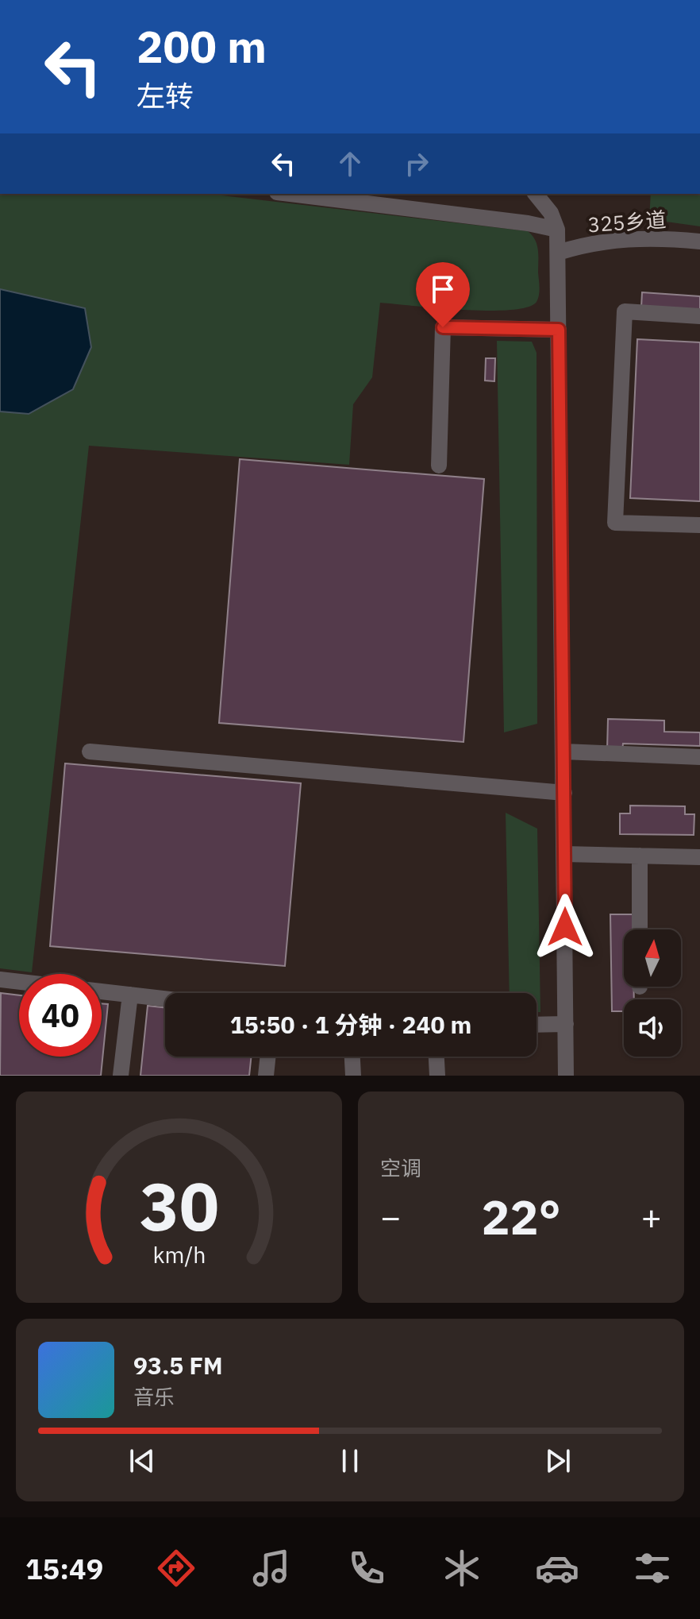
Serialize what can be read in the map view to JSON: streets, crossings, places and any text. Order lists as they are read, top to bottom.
{
  "streets": {
    "street": ["325乡道"]
  },
  "north": "top",
  "page": {
    "turn": ["200 m", "左转"],
    "limit": "40",
    "trip": "15:50 · 1 分钟 · 240 m",
    "tile": "空调",
    "heat": ["−", "22°", "+"],
    "song": ["93.5 FM", "音乐"],
    "tabs": "15:49",
    "gauge": ["30", "km/h"]
  }
}
